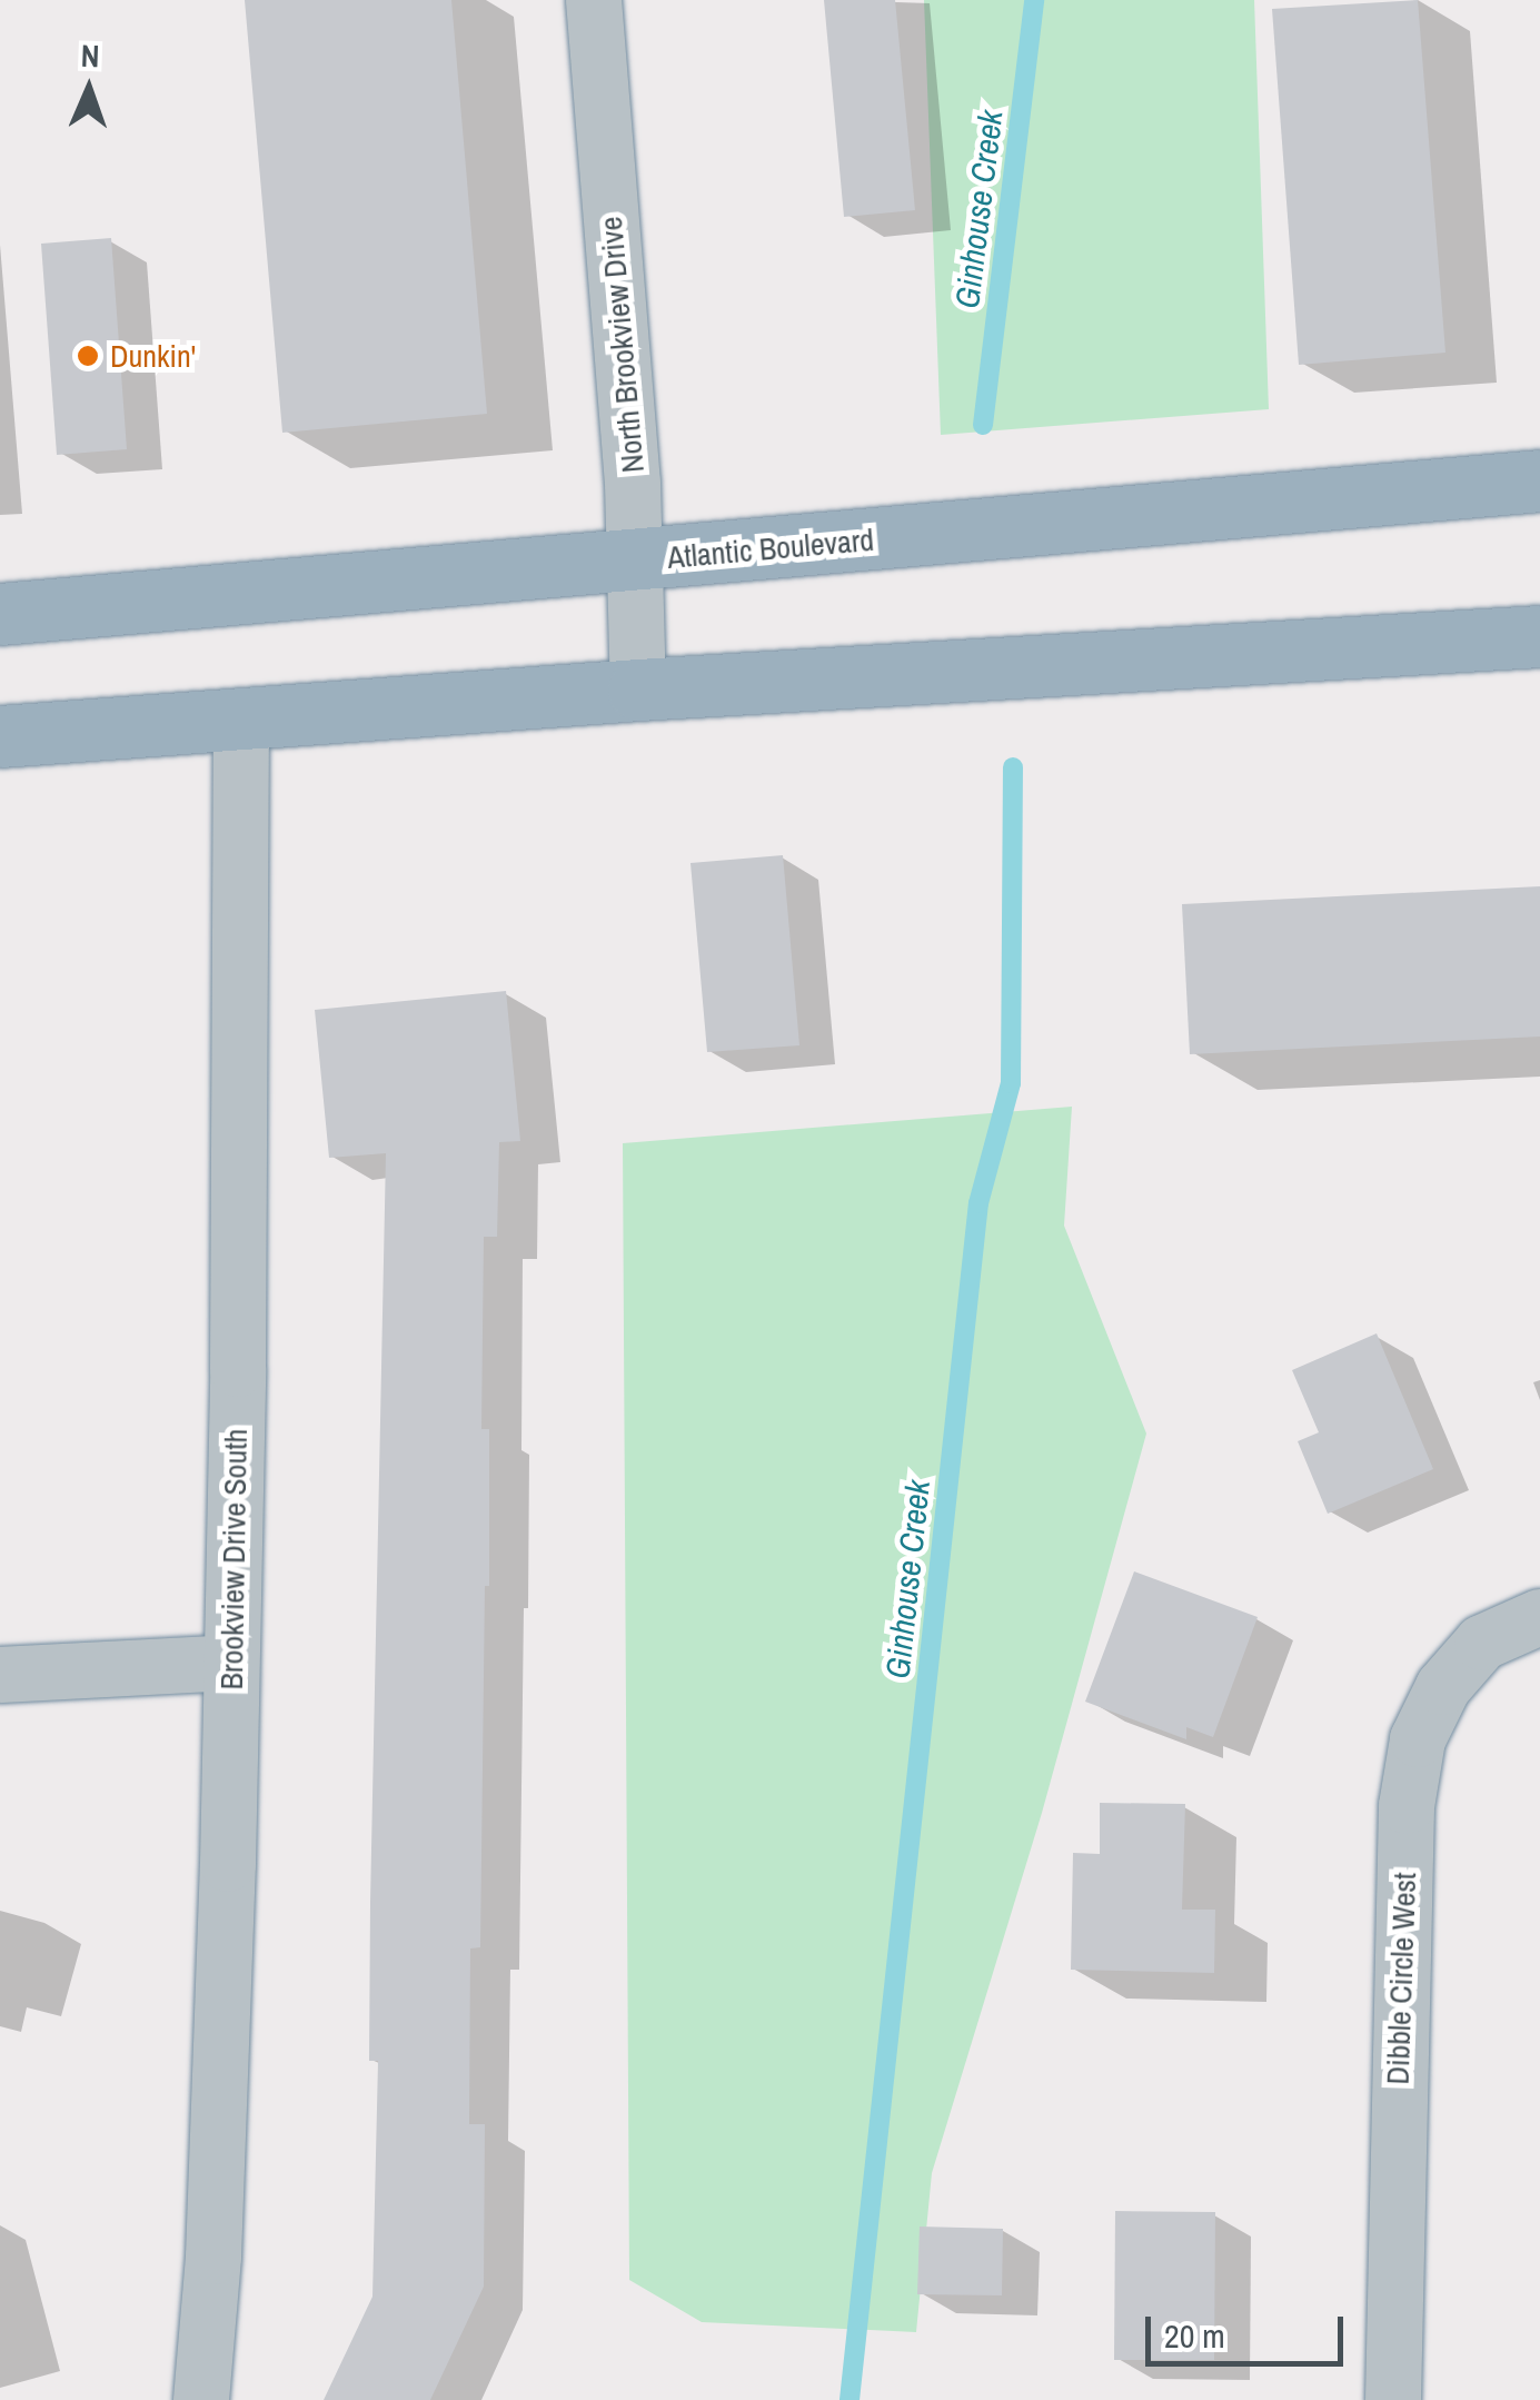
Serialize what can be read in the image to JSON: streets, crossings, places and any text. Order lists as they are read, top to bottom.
{
  "streets": {
    "highway": ["Atlantic Boulevard"],
    "street": ["North Brookview Drive", "Brookview Drive South", "Dibble Circle West"]
  },
  "crossings": [
    ["North Brookview Drive", "Atlantic Boulevard"]
  ],
  "water": ["Ginhouse Creek"],
  "places": ["Dunkin'"],
  "scale_bar": "20 m",
  "north": "top"
}
